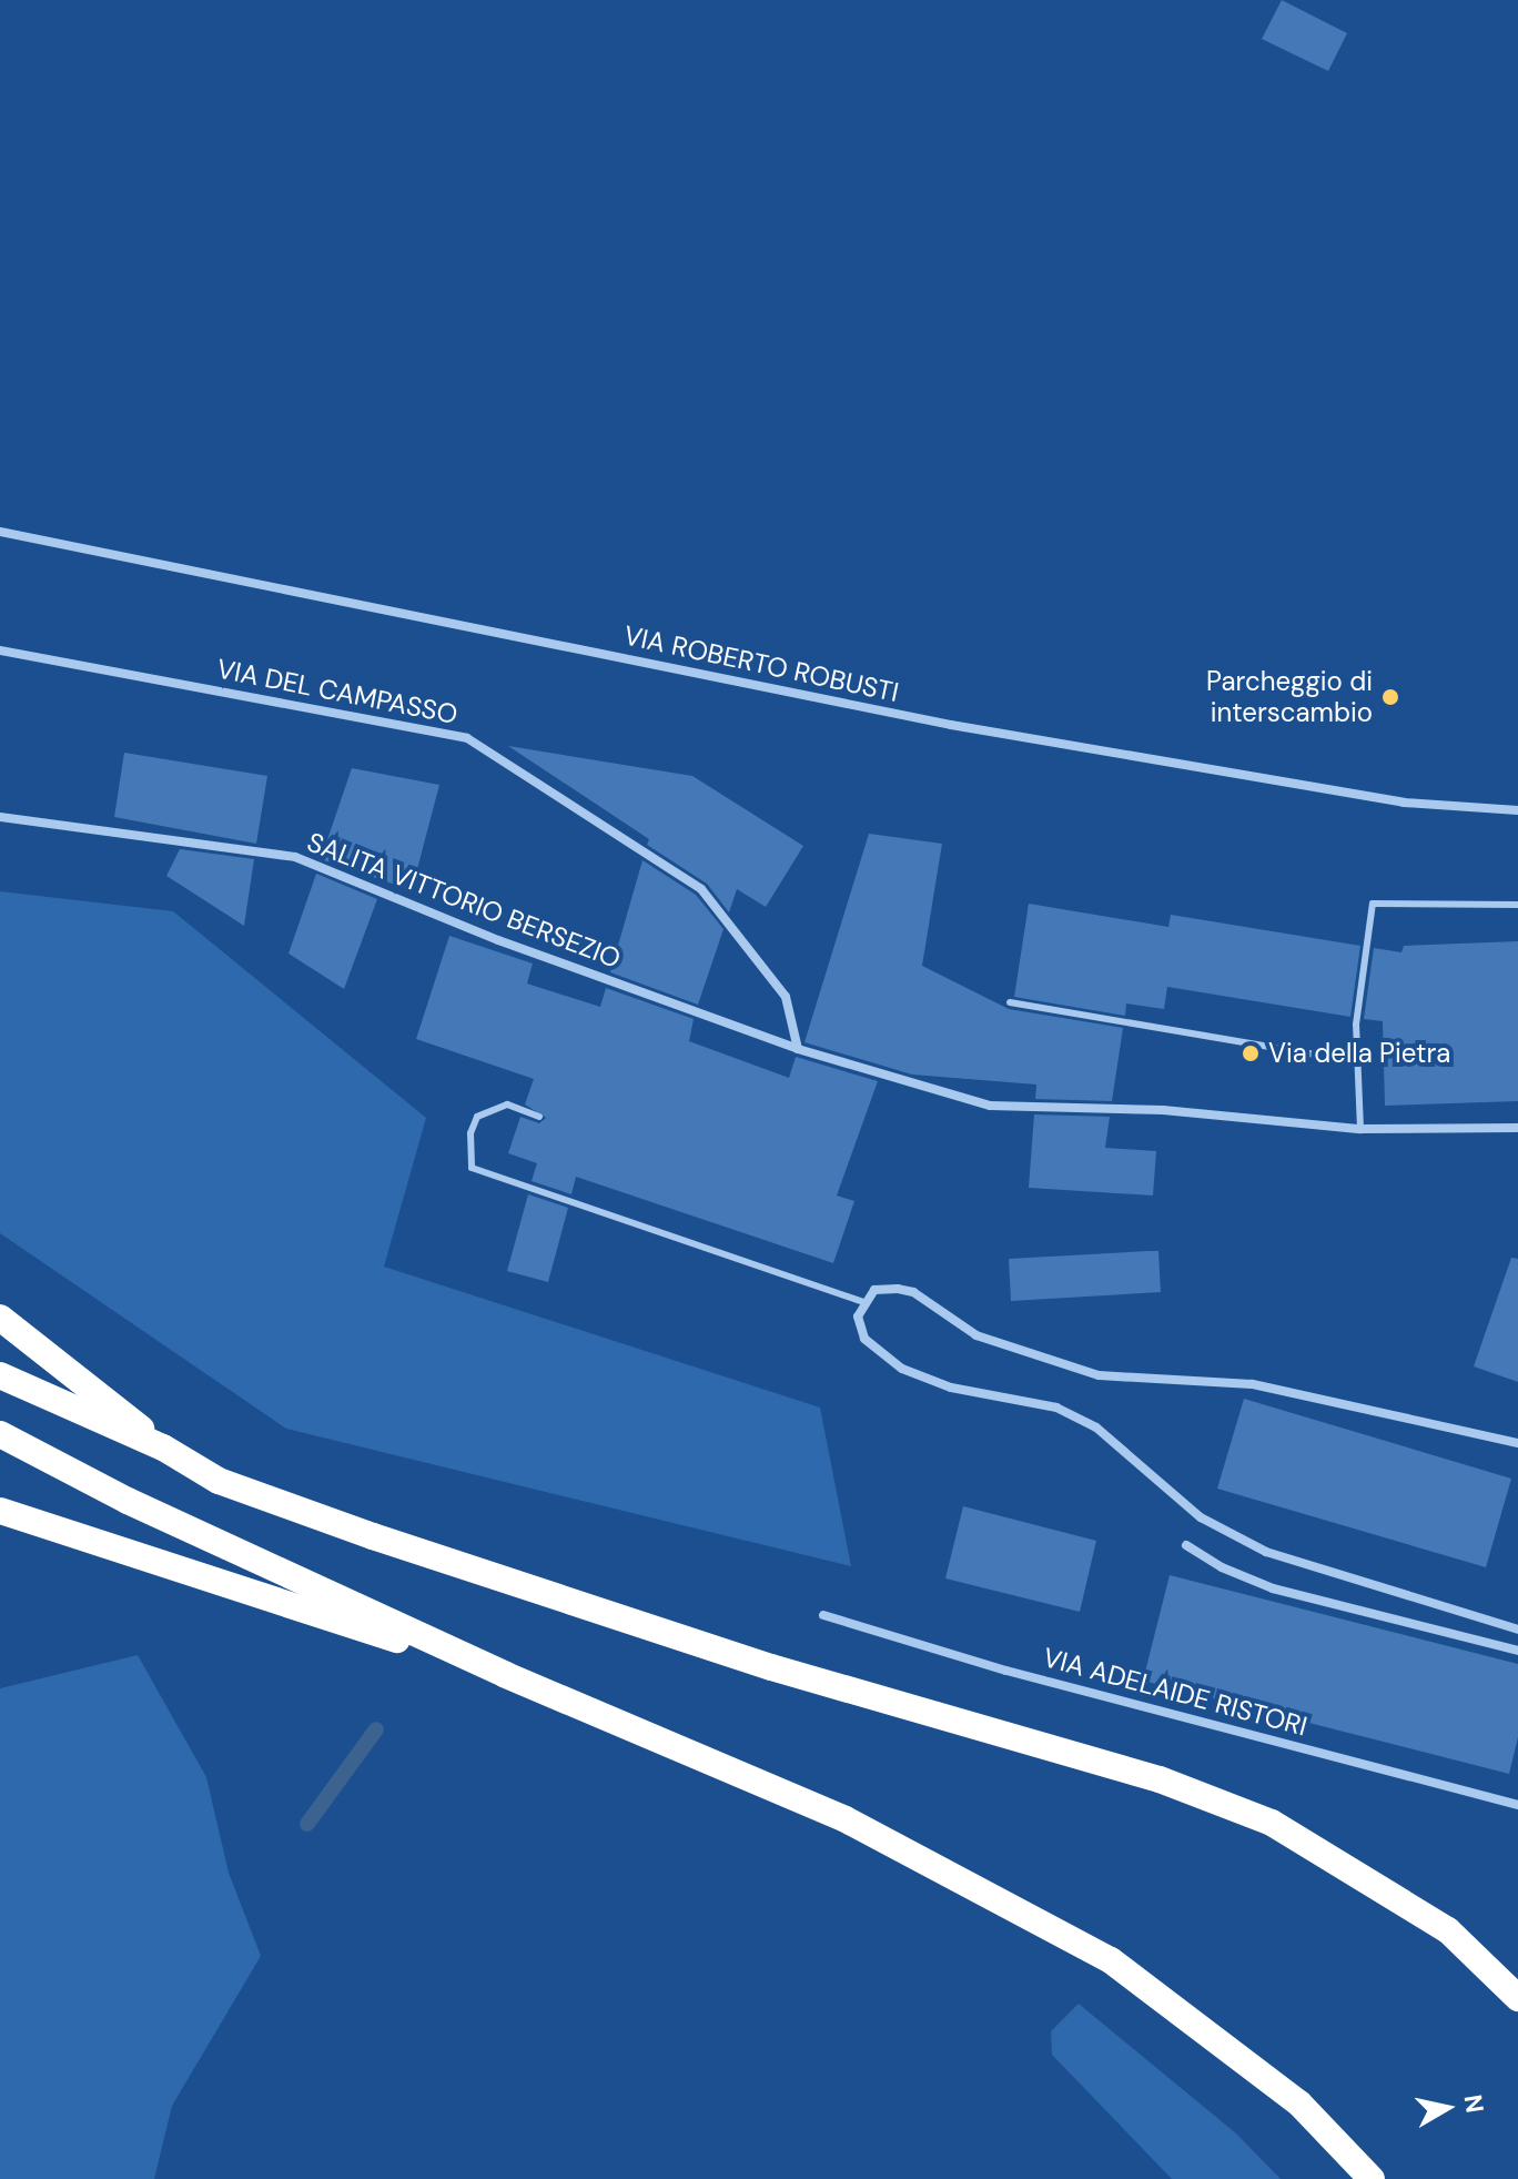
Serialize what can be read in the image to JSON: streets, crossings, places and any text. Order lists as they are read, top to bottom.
{
  "streets": {
    "street": [
      "VIA ROBERTO ROBUSTI",
      "VIA DEL CAMPASSO",
      "SALITA VITTORIO BERSEZIO",
      "VIA ADELAIDE RISTORI"
    ]
  },
  "crossings": [
    ["VIA DEL CAMPASSO", "SALITA VITTORIO BERSEZIO"]
  ],
  "places": ["Parcheggio di interscambio", "Via della Pietra"],
  "north": "right"
}
